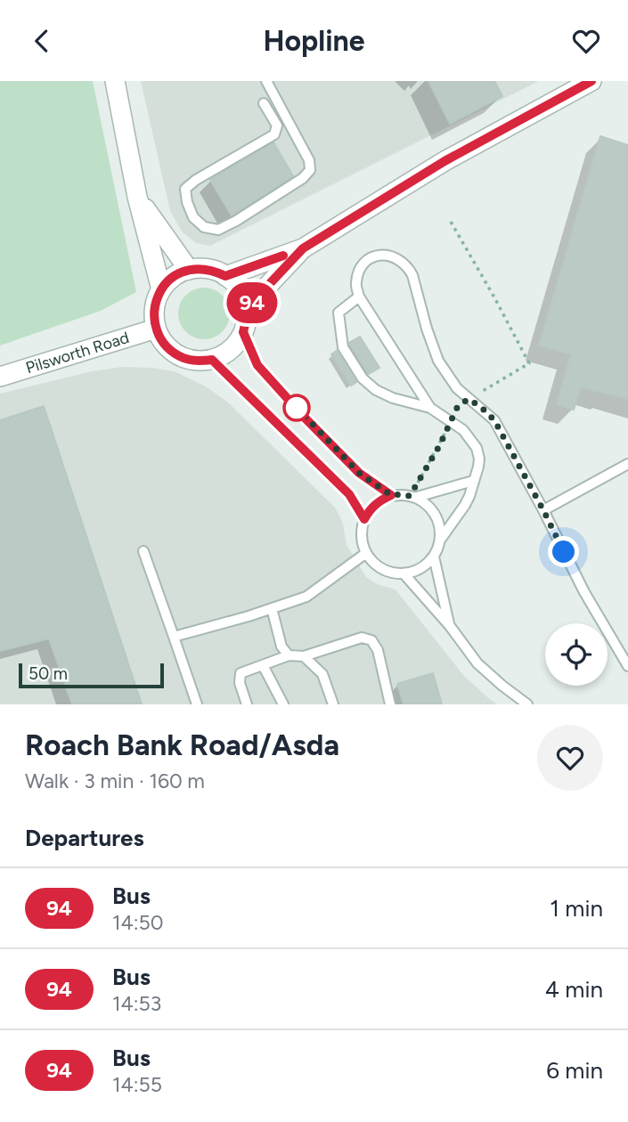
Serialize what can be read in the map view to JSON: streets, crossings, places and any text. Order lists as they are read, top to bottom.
{
  "streets": {
    "street": ["Pilsworth Road"]
  },
  "lines": ["bus line 94"],
  "scale_bar": "50 m",
  "page": {
    "header": "Hopline",
    "on_map": "94",
    "scale": "50 m",
    "heading": [
      ["Roach Bank Road/Asda", "Walk · 3 min · 160 m"],
      "Departures"
    ],
    "list": [
      {
        "mark": "94",
        "name": "Bus",
        "note": "14:50",
        "value": "1 min"
      },
      {
        "mark": "94",
        "name": "Bus",
        "note": "14:53",
        "value": "4 min"
      },
      {
        "mark": "94",
        "name": "Bus",
        "note": "14:55",
        "value": "6 min"
      }
    ]
  }
}
